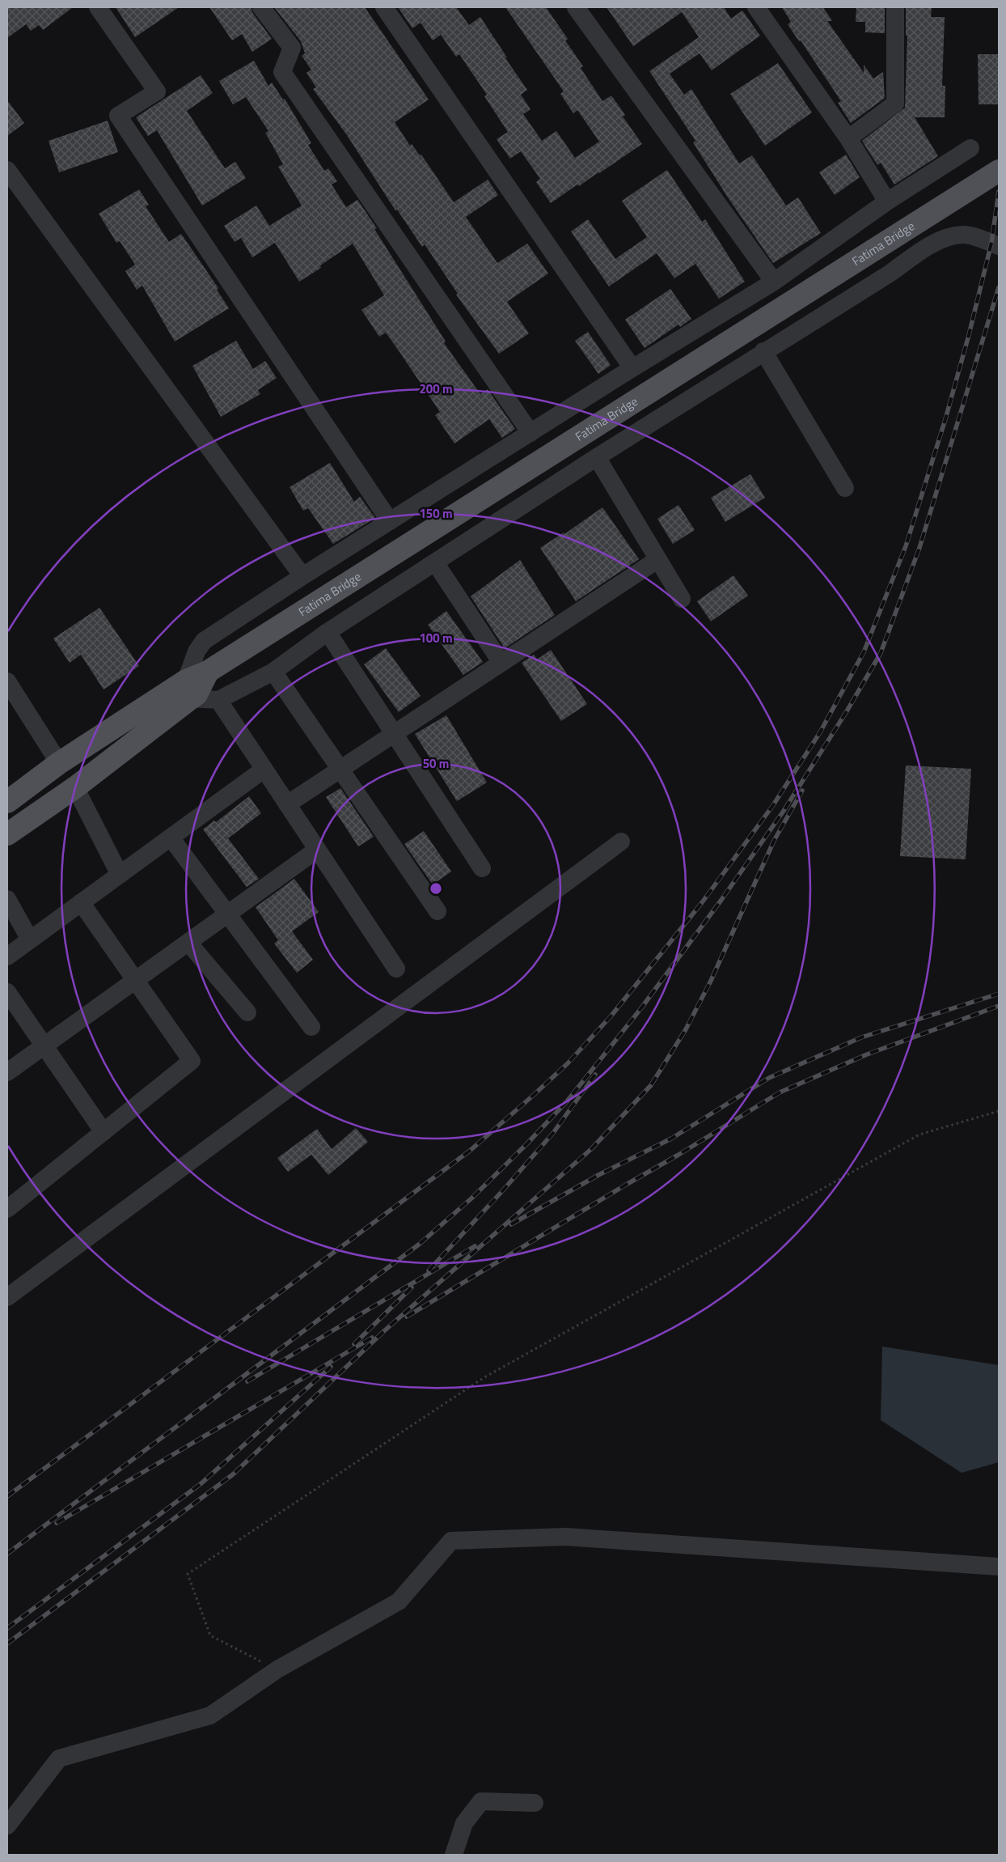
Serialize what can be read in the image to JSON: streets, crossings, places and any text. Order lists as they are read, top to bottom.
{
  "streets": {
    "main road": ["Fatima Bridge"]
  },
  "rings": [
    "200 m",
    "150 m",
    "100 m",
    "50 m"
  ]
}
